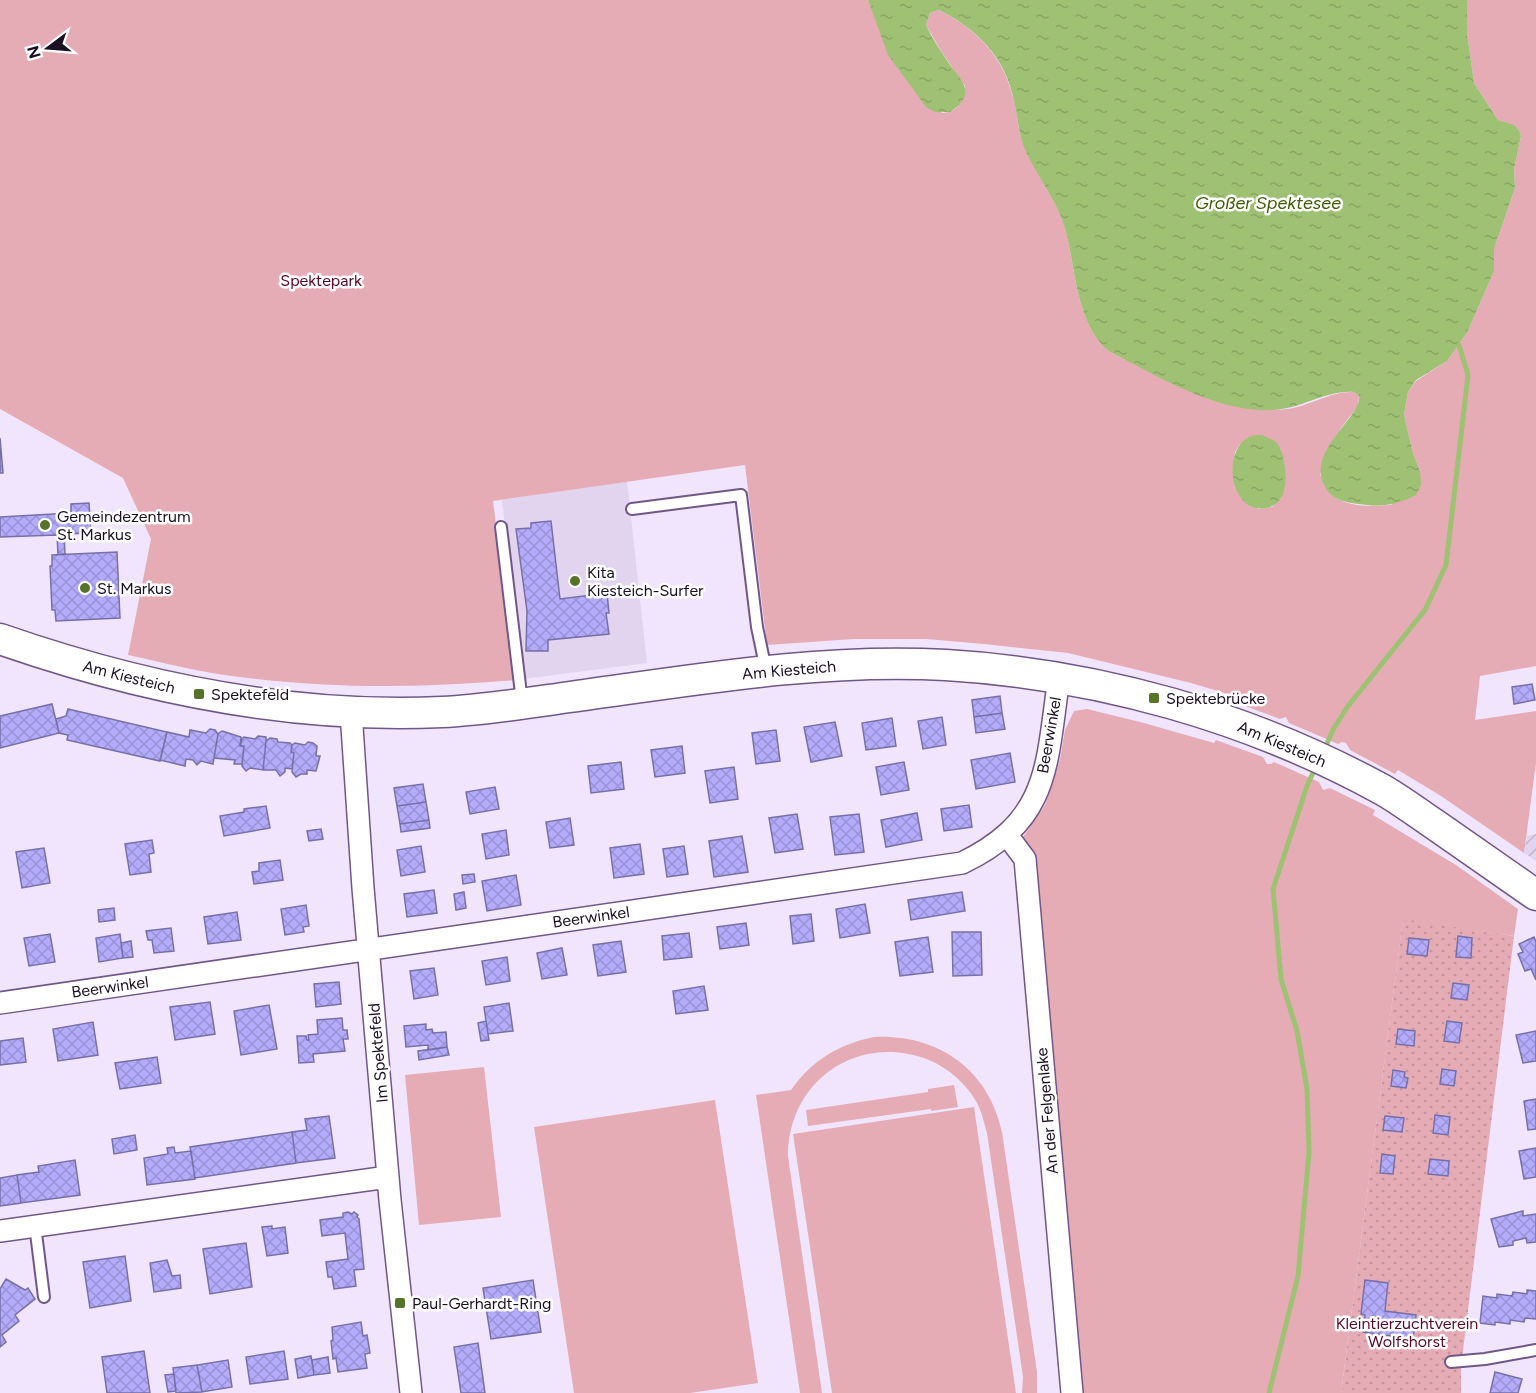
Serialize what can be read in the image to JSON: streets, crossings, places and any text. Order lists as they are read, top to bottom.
{
  "streets": {
    "street": [
      "Am Kiesteich",
      "Beerwinkel",
      "Im Spektefeld",
      "An der Felgenlake"
    ]
  },
  "crossings": [
    ["Am Kiesteich", "Beerwinkel"],
    ["Am Kiesteich", "Im Spektefeld"],
    ["Beerwinkel", "Im Spektefeld"],
    ["Beerwinkel", "An der Felgenlake"]
  ],
  "water": ["Großer Spektesee"],
  "parks": ["Spektepark", "Kleintierzuchtverein Wolfshorst"],
  "places": {
    "other": ["Gemeindezentrum St. Markus", "Kita Kiesteich-Surfer", "St. Markus"],
    "transit": ["Spektefeld", "Spektebrücke", "Paul-Gerhardt-Ring"]
  },
  "north": "left"
}
